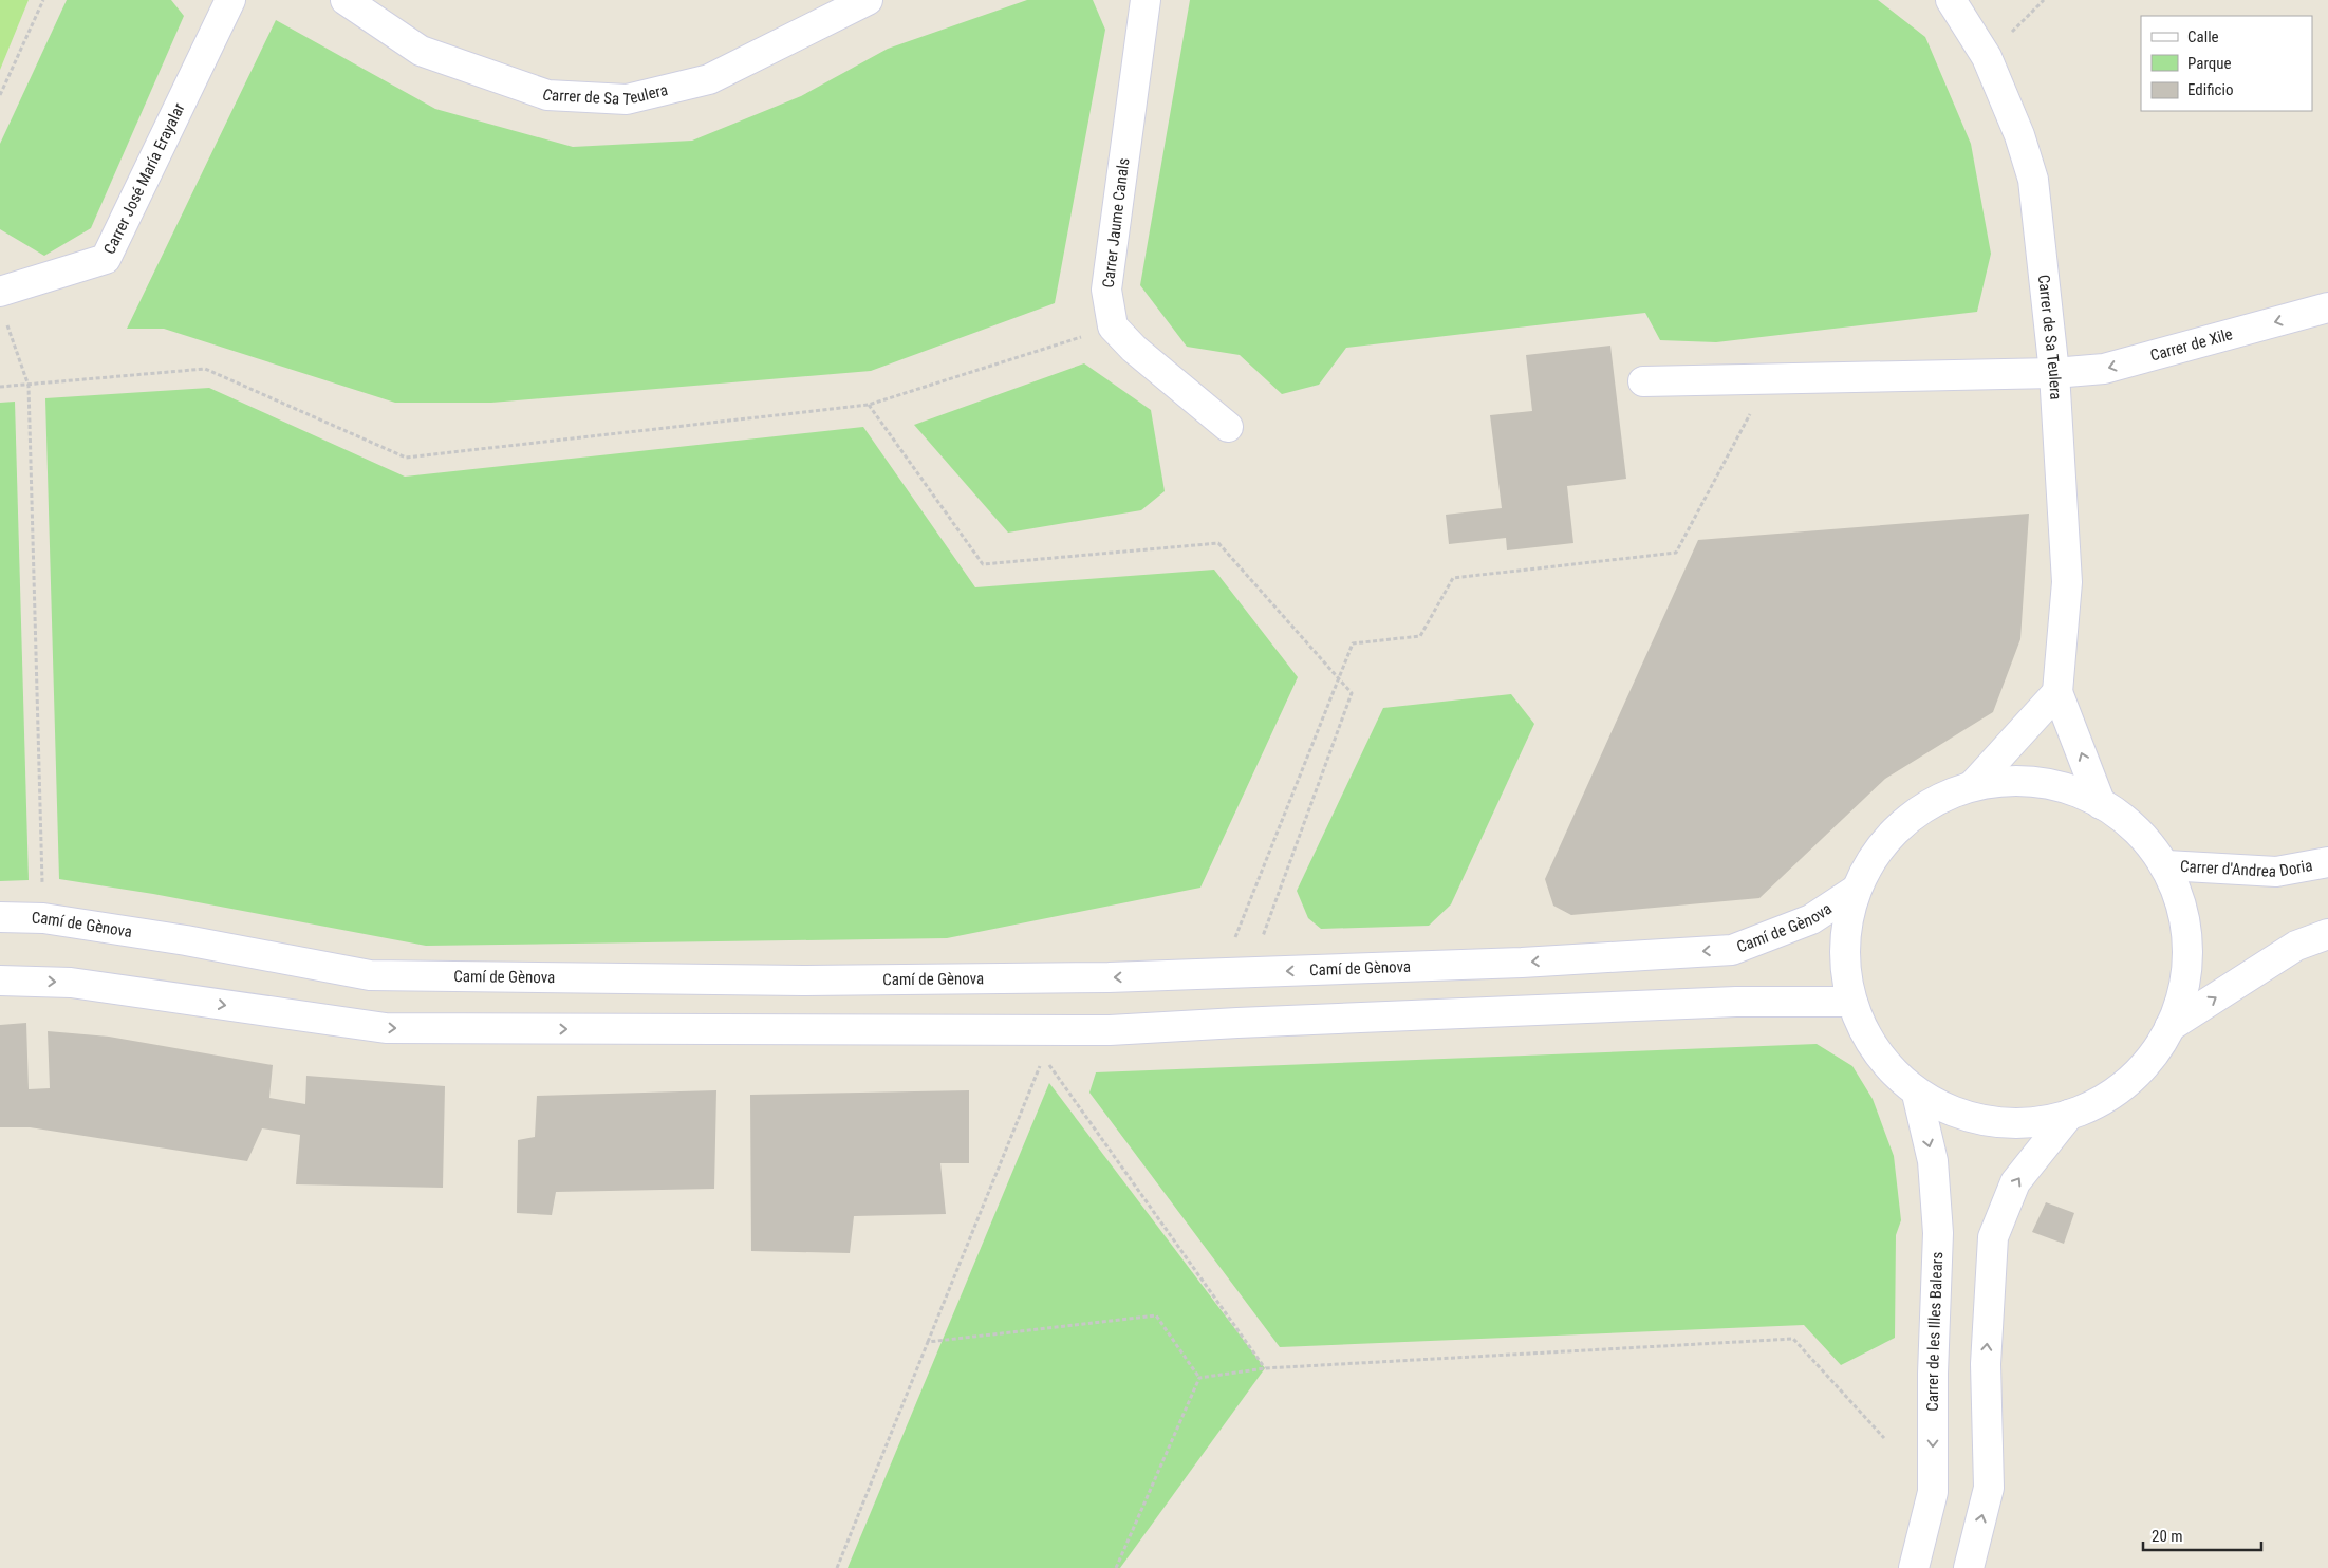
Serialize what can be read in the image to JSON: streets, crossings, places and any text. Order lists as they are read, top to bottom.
{
  "streets": {
    "street": [
      "Carrer de Sa Teulera",
      "Carrer José María Erayalar",
      "Carrer Jaume Canals",
      "Carrer de Xile",
      "Carrer d'Andrea Doria",
      "Camí de Gènova",
      "Carrer de les Illes Balears"
    ]
  },
  "crossings": [
    ["Carrer de Sa Teulera", "Carrer de Xile"]
  ],
  "one_way": ["Carrer de Xile"],
  "legend": ["Calle", "Parque", "Edificio"],
  "scale_bar": "20 m"
}
